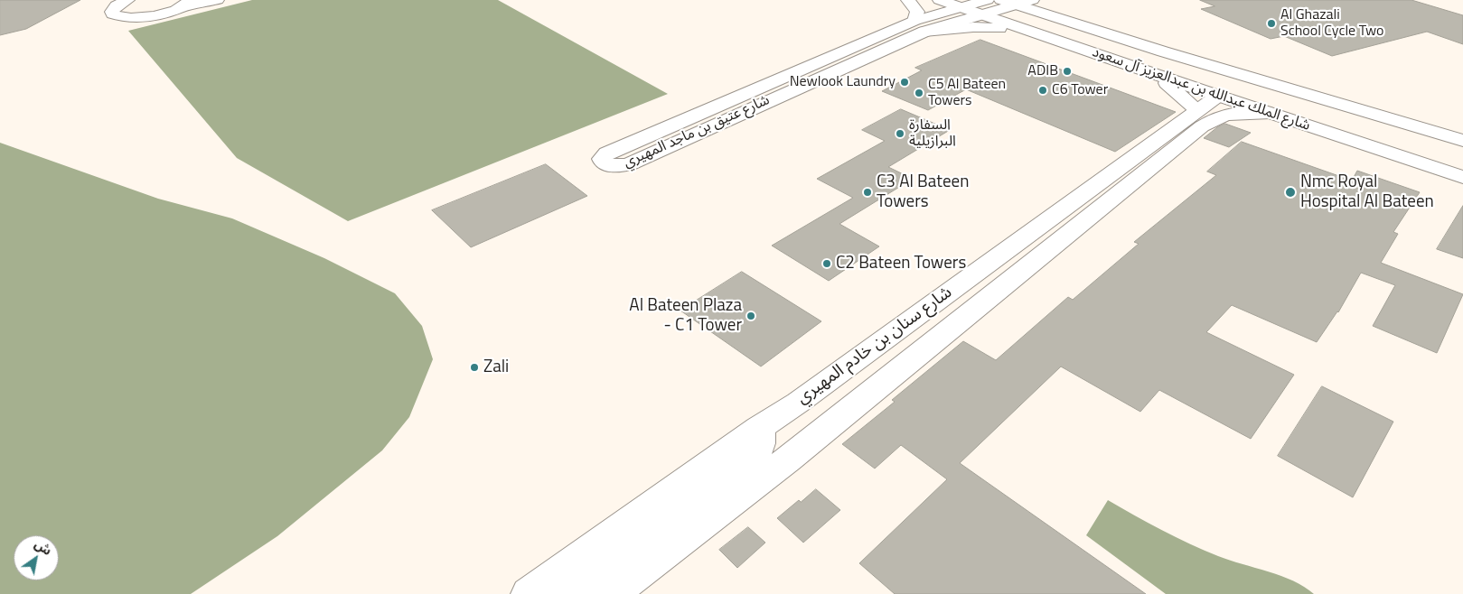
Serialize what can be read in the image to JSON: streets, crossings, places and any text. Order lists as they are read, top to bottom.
{
  "streets": {
    "street": ["شارع الملك عبدالله بن عبدالعزيز آل سعود", "شارع عتيق بن ماجد المهيري", "شارع سنان بن خادم المهيري"]
  },
  "crossings": [
    ["شارع الملك عبدالله بن عبدالعزيز آل سعود", "شارع عتيق بن ماجد المهيري"],
    ["شارع الملك عبدالله بن عبدالعزيز آل سعود", "شارع سنان بن خادم المهيري"]
  ],
  "places": [
    "Al Ghazali School Cycle Two",
    "ADIB",
    "Newlook Laundry",
    "C6 Tower",
    "C5 Al Bateen Towers",
    "السفارة البرازيلية",
    "C3 Al Bateen Towers",
    "Nmc Royal Hospital Al Bateen",
    "C2 Bateen Towers",
    "Al Bateen Plaza - C1 Tower",
    "Zali"
  ],
  "north": "top right"
}
